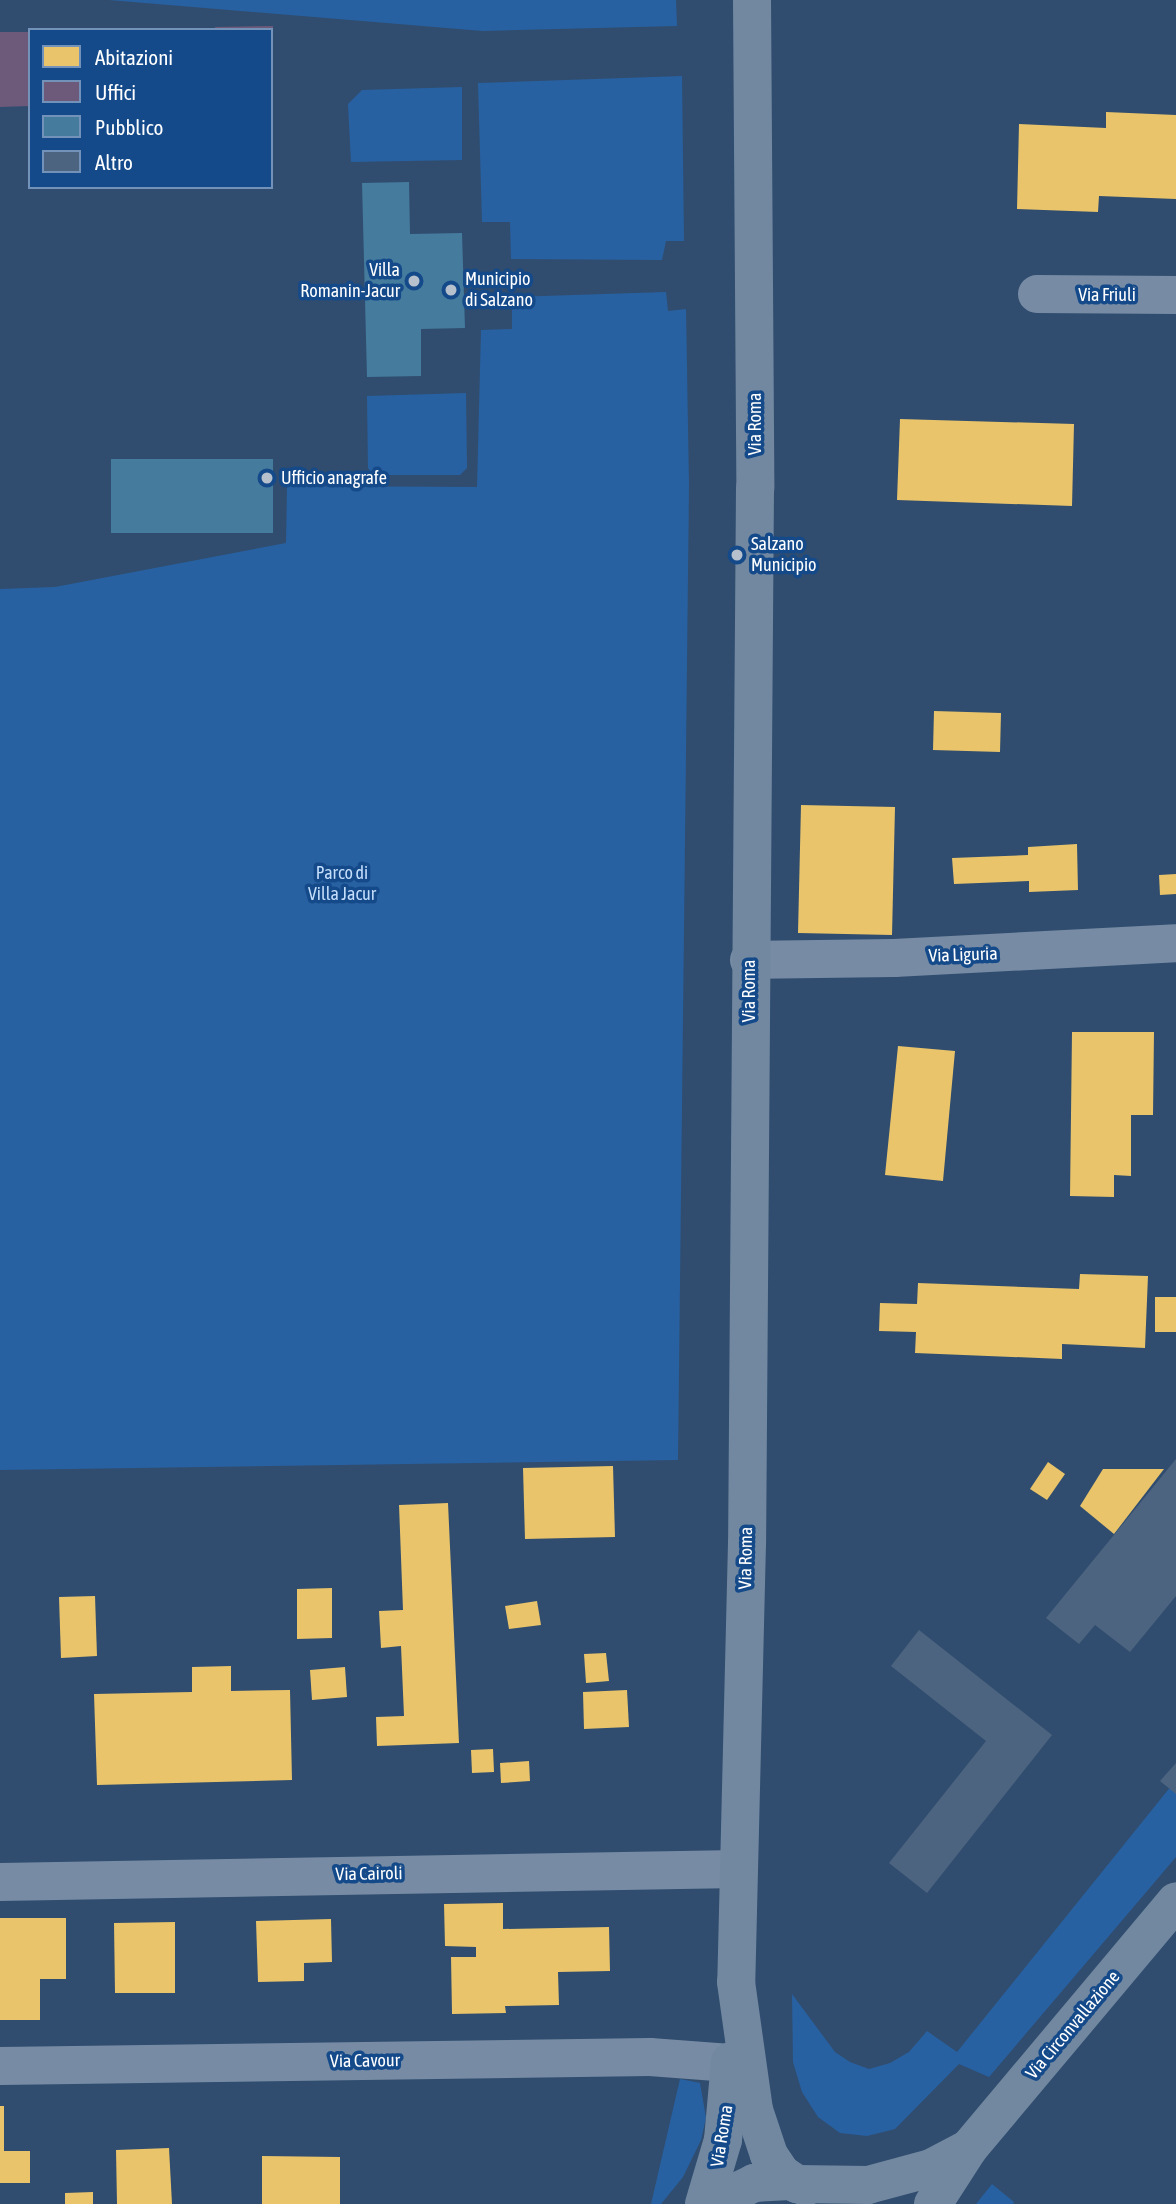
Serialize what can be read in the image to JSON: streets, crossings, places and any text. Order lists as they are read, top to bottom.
{
  "streets": {
    "street": [
      "Via Friuli",
      "Via Roma",
      "Via Liguria",
      "Via Cairoli",
      "Via Circonvallazione",
      "Via Cavour"
    ]
  },
  "crossings": [
    ["Via Roma", "Via Liguria"],
    ["Via Roma", "Via Cairoli"],
    ["Via Roma", "Via Circonvallazione"],
    ["Via Roma", "Via Cavour"]
  ],
  "parks": ["Parco di Villa Jacur"],
  "places": [
    "Villa Romanin-Jacur",
    "Municipio di Salzano",
    "Ufficio anagrafe",
    "Salzano Municipio"
  ],
  "legend": [
    "Abitazioni",
    "Uffici",
    "Pubblico",
    "Altro"
  ]
}
